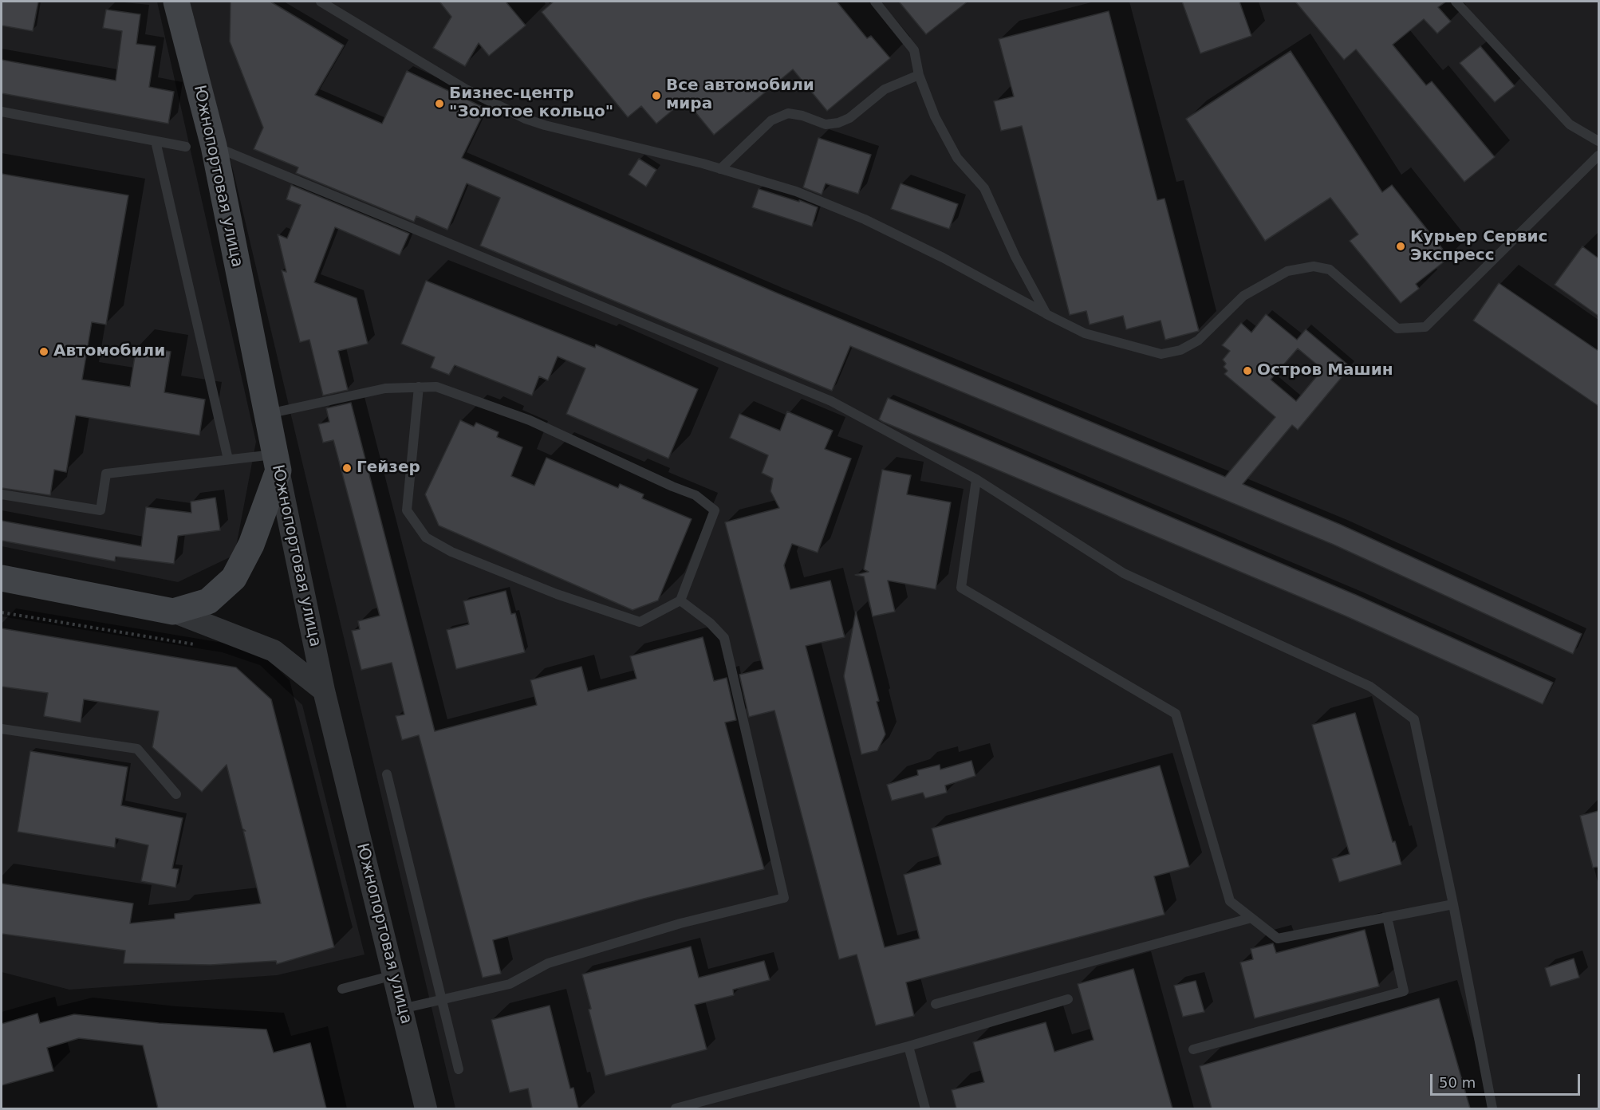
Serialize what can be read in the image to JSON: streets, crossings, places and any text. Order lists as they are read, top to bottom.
{
  "streets": {
    "main road": ["Южнопортовая улица"]
  },
  "places": [
    "Все автомобили мира",
    "Бизнес-центр \"Золотое кольцо\"",
    "Курьер Сервис Экспресс",
    "Автомобили",
    "Остров Машин",
    "Гейзер"
  ],
  "scale_bar": "50 m"
}
